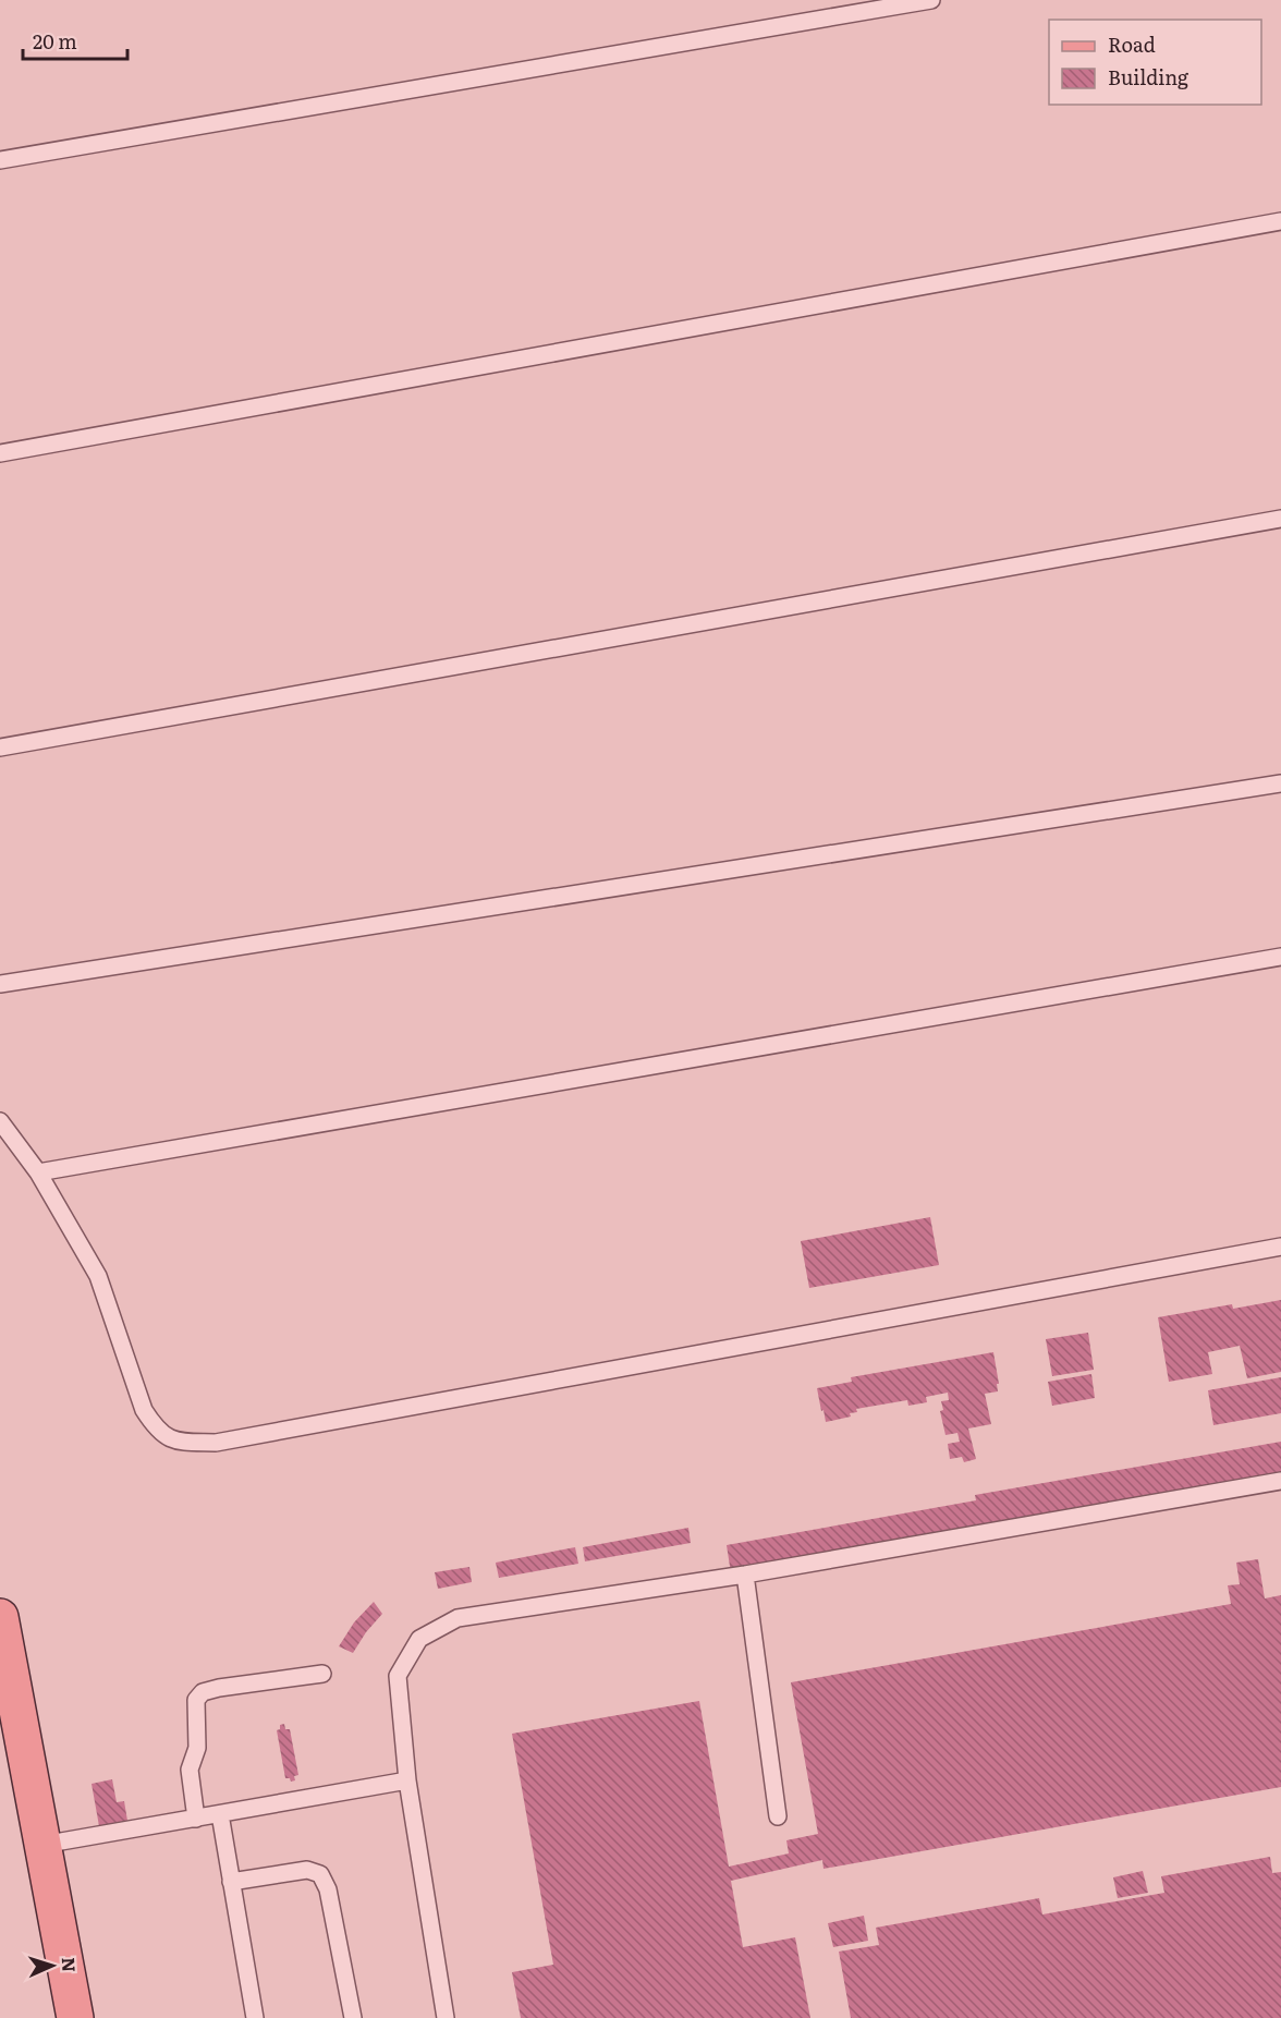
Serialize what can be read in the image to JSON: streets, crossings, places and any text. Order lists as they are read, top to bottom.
{
  "legend": ["Road", "Building"],
  "scale_bar": "20 m",
  "north": "right"
}
